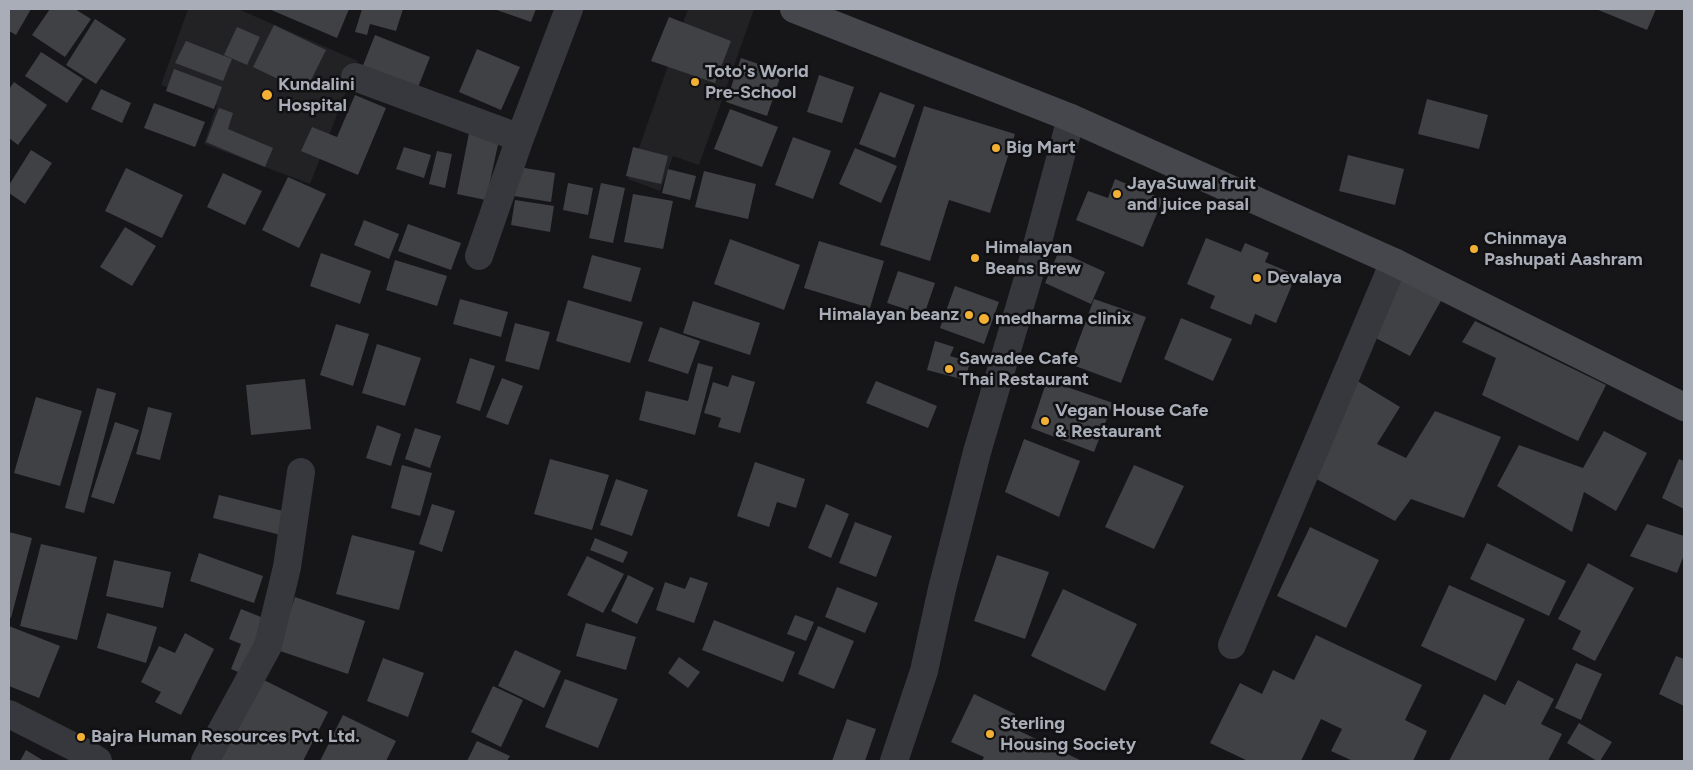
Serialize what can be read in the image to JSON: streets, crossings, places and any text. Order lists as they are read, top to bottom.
{
  "places": [
    "Toto's World Pre-School",
    "Kundalini Hospital",
    "Big Mart",
    "JayaSuwal fruit and juice pasal",
    "Chinmaya Pashupati Aashram",
    "Himalayan Beans Brew",
    "Devalaya",
    "Himalayan beanz",
    "medharma clinix",
    "Sawadee Cafe Thai Restaurant",
    "Vegan House Cafe & Restaurant",
    "Sterling Housing Society",
    "Bajra Human Resources Pvt. Ltd."
  ]
}
